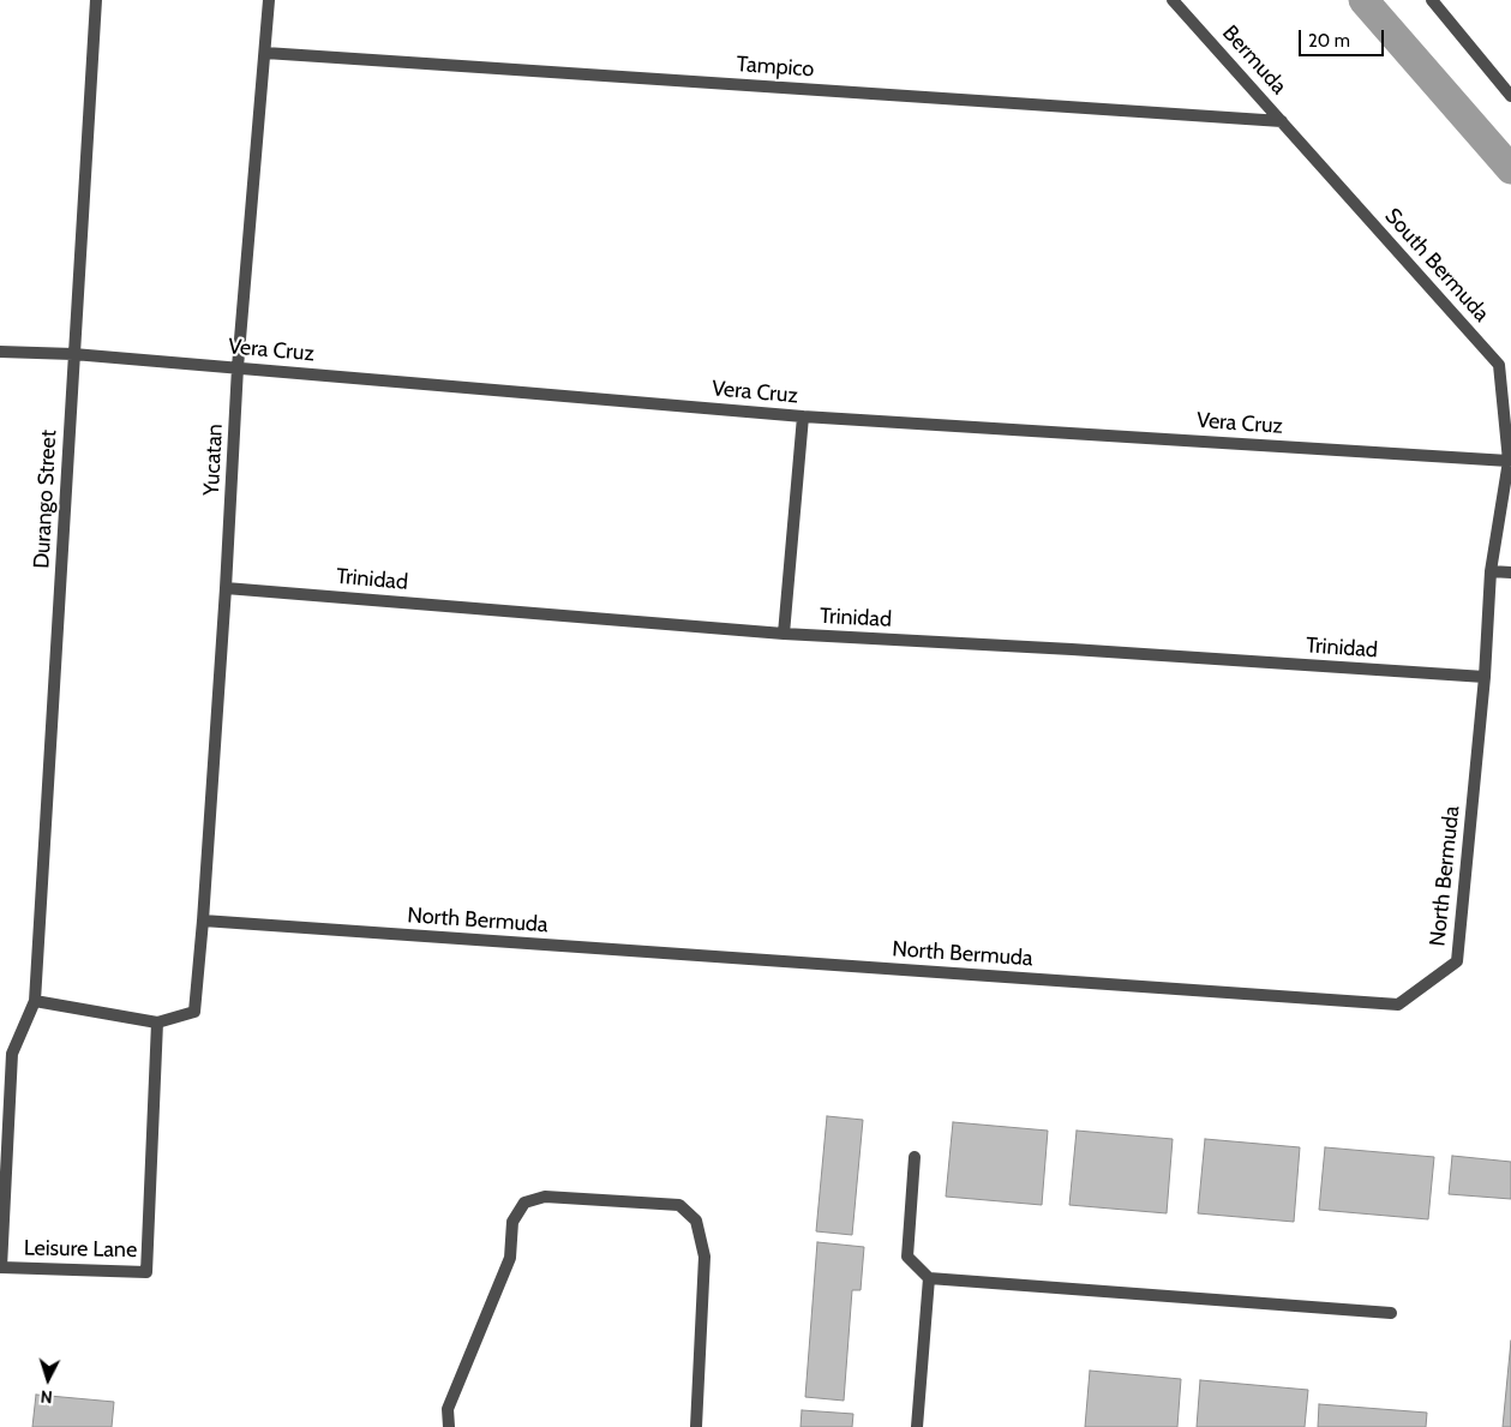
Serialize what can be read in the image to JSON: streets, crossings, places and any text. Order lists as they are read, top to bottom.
{
  "streets": {
    "street": [
      "Bermuda",
      "Tampico",
      "South Bermuda",
      "Vera Cruz",
      "Yucatan",
      "Durango Street",
      "Trinidad",
      "North Bermuda",
      "Leisure Lane"
    ]
  },
  "crossings": [
    ["Bermuda", "Tampico"],
    ["Bermuda", "South Bermuda"],
    ["Tampico", "South Bermuda"],
    ["Tampico", "Yucatan"],
    ["South Bermuda", "Vera Cruz"],
    ["South Bermuda", "North Bermuda"],
    ["Vera Cruz", "Yucatan"],
    ["Vera Cruz", "Durango Street"],
    ["Vera Cruz", "North Bermuda"],
    ["Yucatan", "Trinidad"],
    ["Yucatan", "North Bermuda"],
    ["Durango Street", "Leisure Lane"],
    ["Trinidad", "North Bermuda"]
  ],
  "scale_bar": "20 m",
  "north": "bottom"
}
